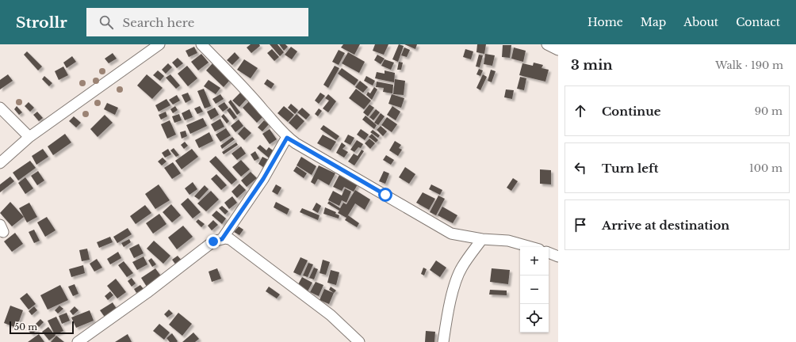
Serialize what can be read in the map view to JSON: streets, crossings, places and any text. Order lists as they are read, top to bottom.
{
  "scale_bar": "50 m",
  "page": {
    "header": "Strollr",
    "search": "Search here",
    "nav": [
      "Home",
      "Map",
      "About",
      "Contact"
    ],
    "heading": ["3 min", "Walk · 190 m"],
    "list": [
      ["Continue", "90 m"],
      ["Turn left", "100 m"],
      "Arrive at destination"
    ],
    "map_buttons": ["+", "−"],
    "scale": "50 m"
  }
}
